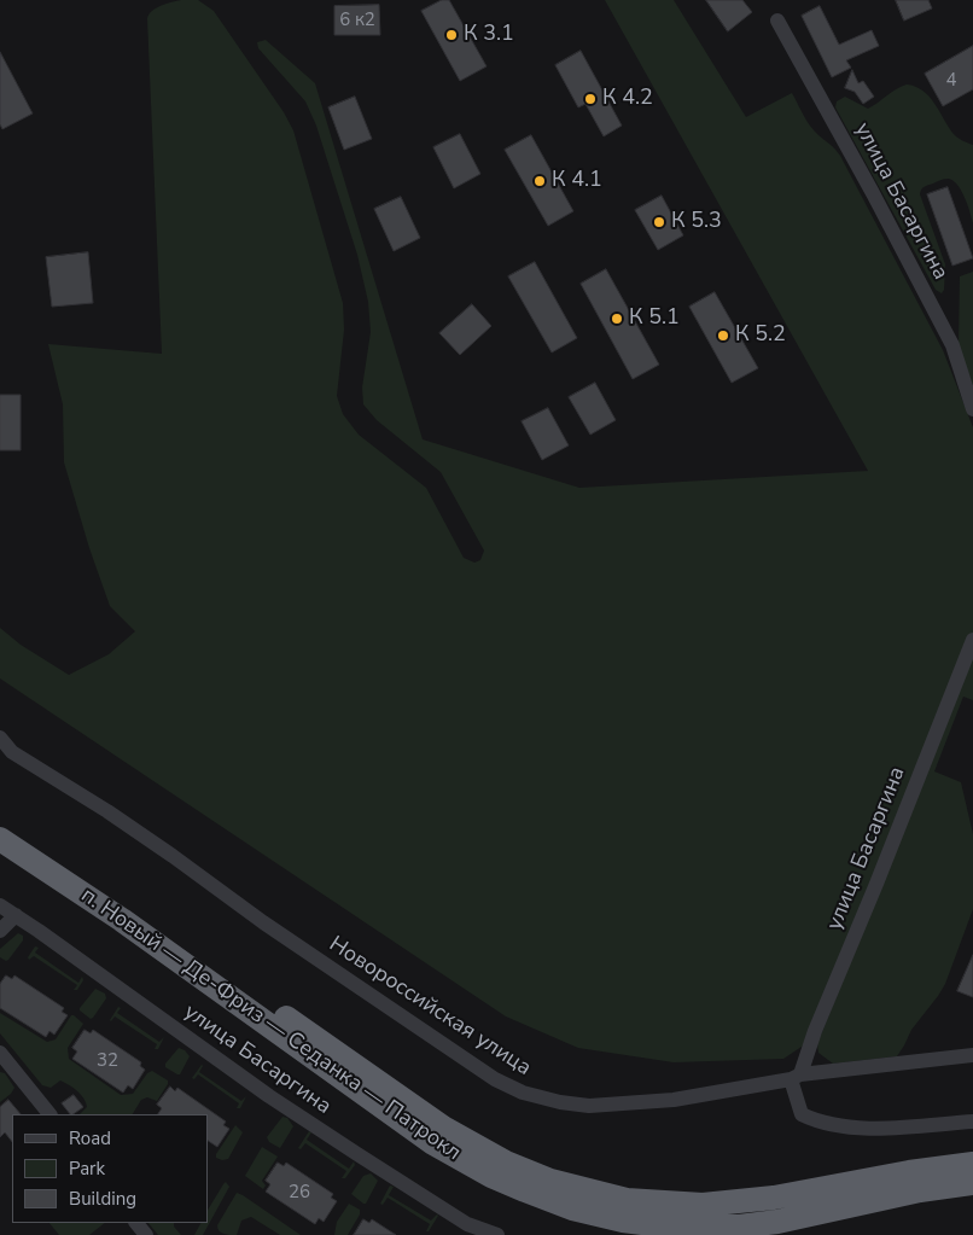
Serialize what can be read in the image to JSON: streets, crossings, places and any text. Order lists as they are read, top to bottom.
{
  "streets": {
    "highway": ["п. Новый — Де-Фриз — Седанка — Патрокл"],
    "street": ["улица Басаргина", "Новороссийская улица"]
  },
  "crossings": [
    ["улица Басаргина", "Новороссийская улица"]
  ],
  "places": [
    "К 3.1",
    "К 4.2",
    "К 4.1",
    "К 5.3",
    "К 5.1",
    "К 5.2"
  ],
  "house_numbers": [
    "6 к2",
    "4",
    "32",
    "26"
  ],
  "legend": ["Road", "Park", "Building"]
}
